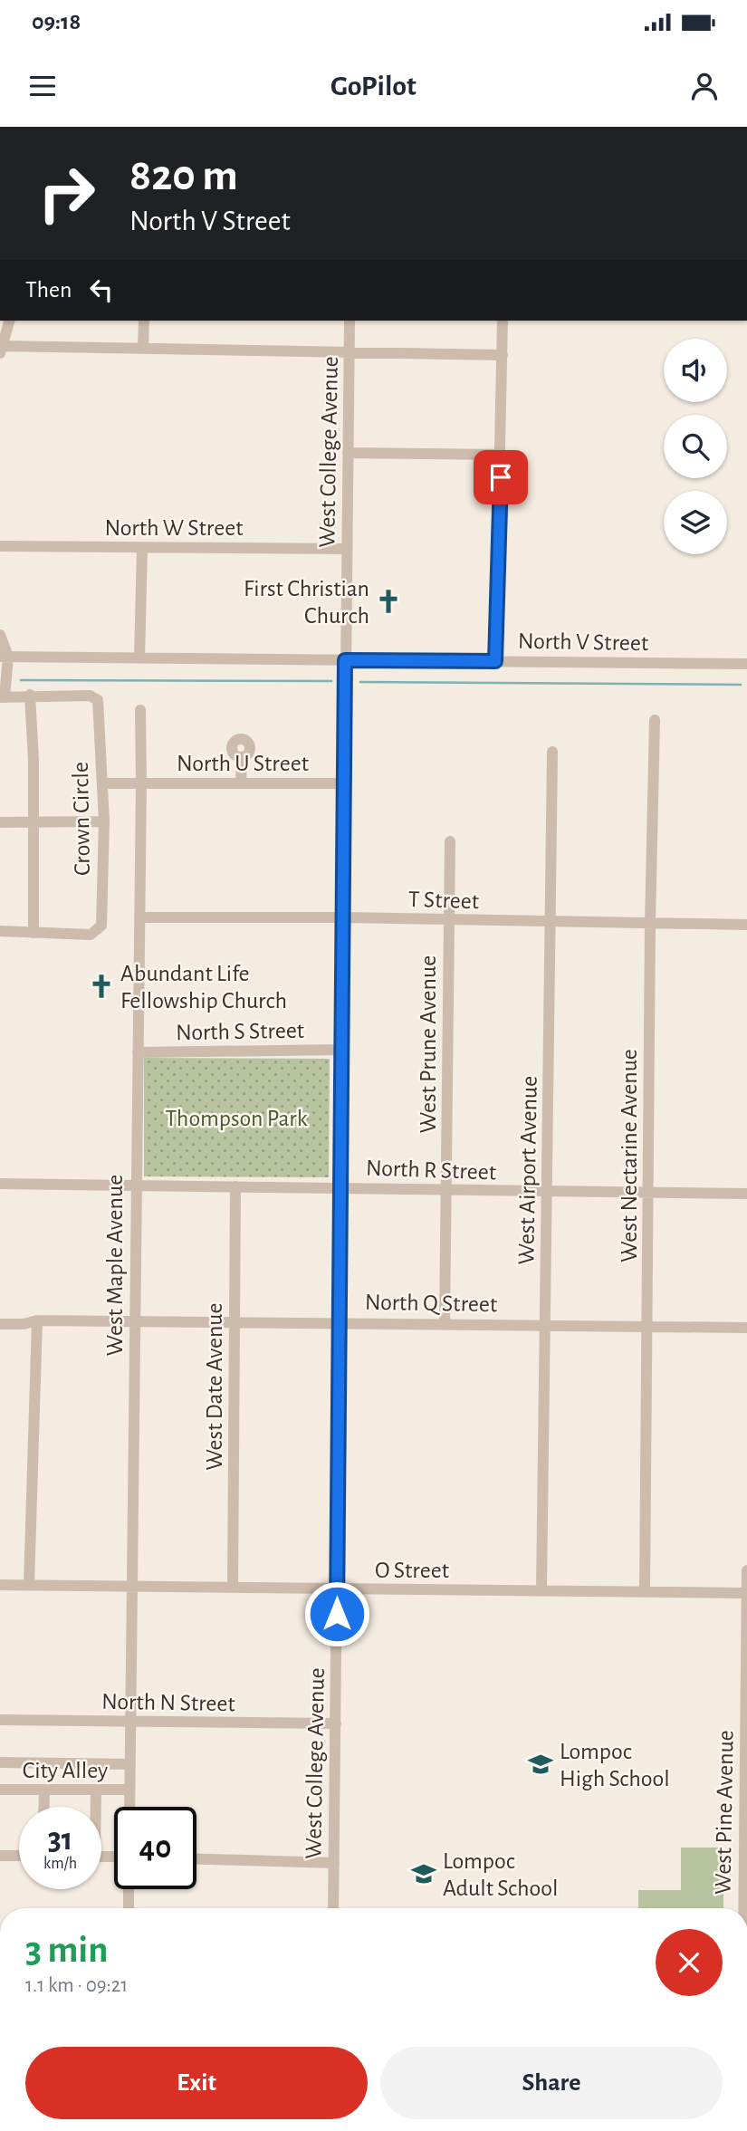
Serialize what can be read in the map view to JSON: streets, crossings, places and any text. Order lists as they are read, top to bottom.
{
  "streets": {
    "street": [
      "West College Avenue",
      "North W Street",
      "North V Street",
      "North U Street",
      "Crown Circle",
      "T Street",
      "North S Street",
      "West Prune Avenue",
      "West Nectarine Avenue",
      "North R Street",
      "West Airport Avenue",
      "West Maple Avenue",
      "North Q Street",
      "West Date Avenue",
      "O Street",
      "North N Street",
      "City Alley",
      "West Pine Avenue"
    ]
  },
  "crossings": [
    ["West College Avenue", "North W Street"],
    ["West College Avenue", "North V Street"],
    ["West College Avenue", "North U Street"],
    ["West College Avenue", "T Street"],
    ["West College Avenue", "North S Street"],
    ["West College Avenue", "North R Street"],
    ["West College Avenue", "North Q Street"],
    ["West College Avenue", "O Street"],
    ["West College Avenue", "North N Street"],
    ["North V Street", "Crown Circle"],
    ["North U Street", "Crown Circle"],
    ["North U Street", "West Maple Avenue"],
    ["T Street", "West Prune Avenue"],
    ["T Street", "West Nectarine Avenue"],
    ["T Street", "West Airport Avenue"],
    ["T Street", "West Maple Avenue"],
    ["North S Street", "West Maple Avenue"],
    ["West Prune Avenue", "North R Street"],
    ["West Prune Avenue", "North Q Street"],
    ["West Nectarine Avenue", "North R Street"],
    ["West Nectarine Avenue", "North Q Street"],
    ["West Nectarine Avenue", "O Street"],
    ["North R Street", "West Airport Avenue"],
    ["North R Street", "West Maple Avenue"],
    ["North R Street", "West Date Avenue"],
    ["West Airport Avenue", "North Q Street"],
    ["West Airport Avenue", "O Street"],
    ["West Maple Avenue", "North Q Street"],
    ["West Maple Avenue", "O Street"],
    ["West Maple Avenue", "North N Street"],
    ["West Maple Avenue", "City Alley"],
    ["North Q Street", "West Date Avenue"],
    ["West Date Avenue", "O Street"],
    ["O Street", "West Pine Avenue"]
  ],
  "parks": ["Thompson Park"],
  "places": {
    "church": ["First Christian Church", "Abundant Life Fellowship Church"],
    "school or university": ["Lompoc High School", "Lompoc Adult School"]
  },
  "page": {
    "status": "09:18",
    "header": "GoPilot",
    "turn": ["820 m", "North V Street"],
    "then": "Then",
    "speed": "31 km/h",
    "limit": "40",
    "heading": ["3 min", "1.1 km · 09:21"],
    "buttons": ["Exit", "Share"]
  }
}
